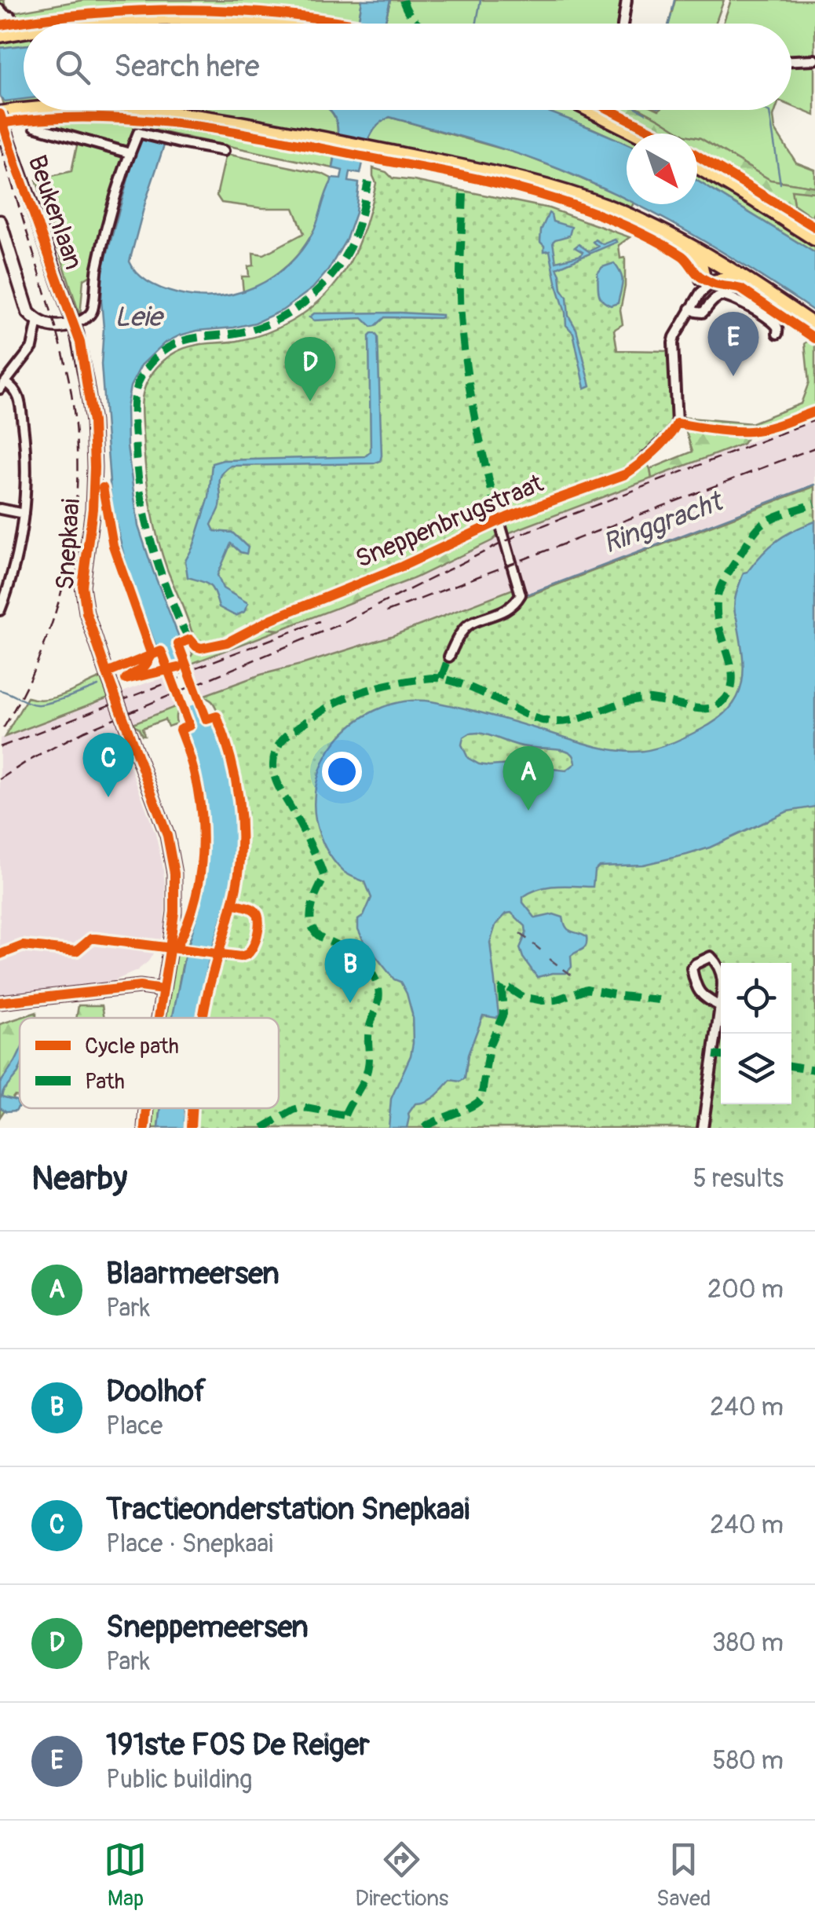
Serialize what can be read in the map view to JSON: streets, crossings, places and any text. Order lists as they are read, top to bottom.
{
  "streets": {
    "street": ["Beukenlaan", "Sneppenbrugstraat", "Snepkaai"]
  },
  "crossings": [
    ["Beukenlaan", "Snepkaai"]
  ],
  "water": ["Leie", "Ringgracht"],
  "legend": ["Cycle path", "Path"],
  "north": "bottom right",
  "page": {
    "search": "Search here",
    "pins": [
      "E",
      "D",
      "C",
      "A",
      "B"
    ],
    "heading": ["Nearby", "5 results"],
    "list": [
      {
        "mark": "A",
        "name": "Blaarmeersen",
        "note": "Park",
        "value": "200 m"
      },
      {
        "mark": "B",
        "name": "Doolhof",
        "note": "Place",
        "value": "240 m"
      },
      {
        "mark": "C",
        "name": "Tractieonderstation Snepkaai",
        "note": "Place · Snepkaai",
        "value": "240 m"
      },
      {
        "mark": "D",
        "name": "Sneppemeersen",
        "note": "Park",
        "value": "380 m"
      },
      {
        "mark": "E",
        "name": "191ste FOS De Reiger",
        "note": "Public building",
        "value": "580 m"
      }
    ],
    "nav": ["Map", "Directions", "Saved"]
  }
}
